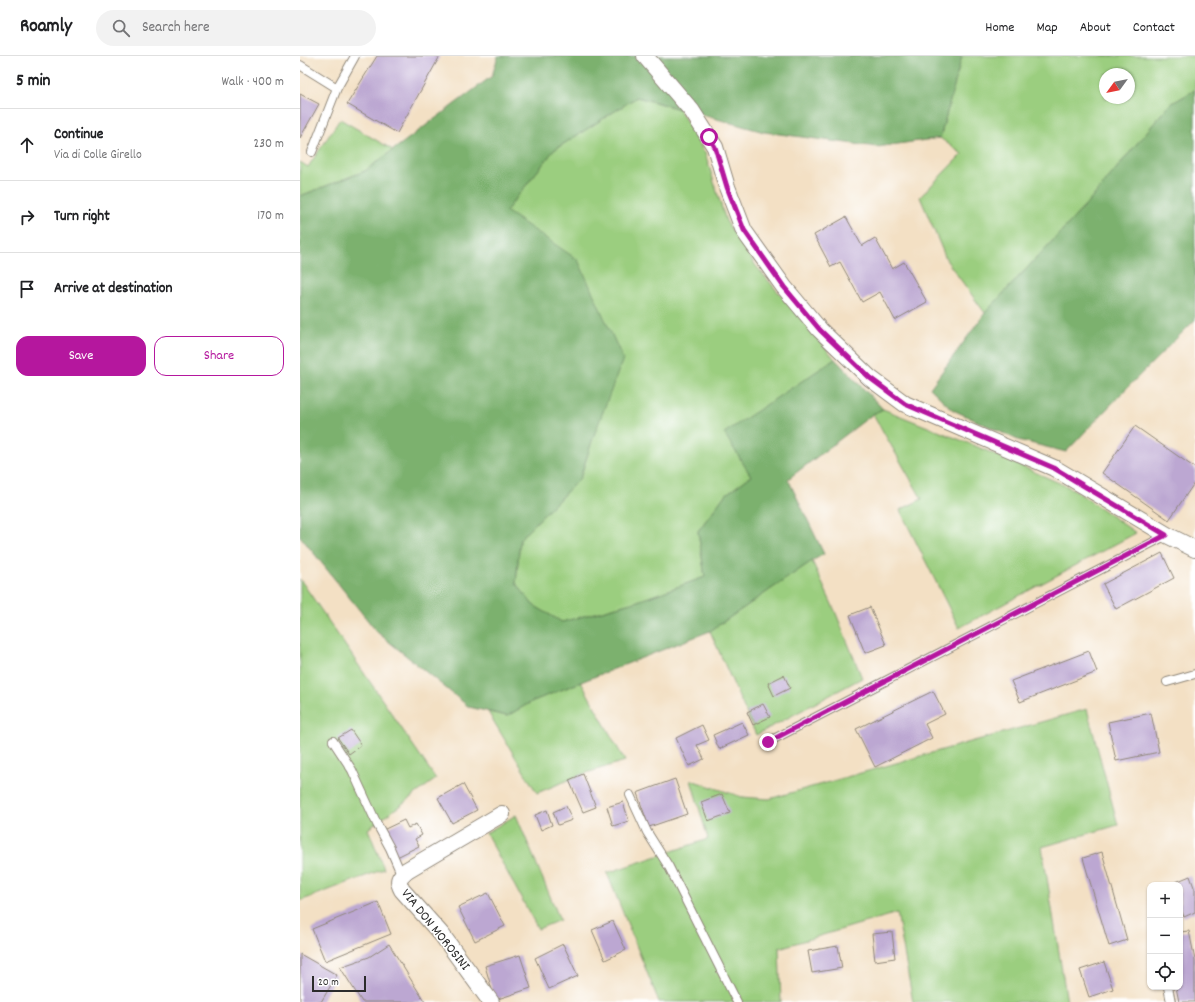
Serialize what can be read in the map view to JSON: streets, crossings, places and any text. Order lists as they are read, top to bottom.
{
  "streets": {
    "street": ["VIA DON MOROSINI"]
  },
  "scale_bar": "20 m",
  "north": "bottom left",
  "page": {
    "header": "Roamly",
    "search": "Search here",
    "nav": [
      "Home",
      "Map",
      "About",
      "Contact"
    ],
    "heading": ["5 min", "Walk · 400 m"],
    "list": [
      ["Continue", "Via di Colle Girello", "230 m"],
      ["Turn right", "170 m"],
      "Arrive at destination"
    ],
    "buttons": ["Save", "Share"],
    "map_buttons": ["+", "−"],
    "scale": "20 m"
  }
}
